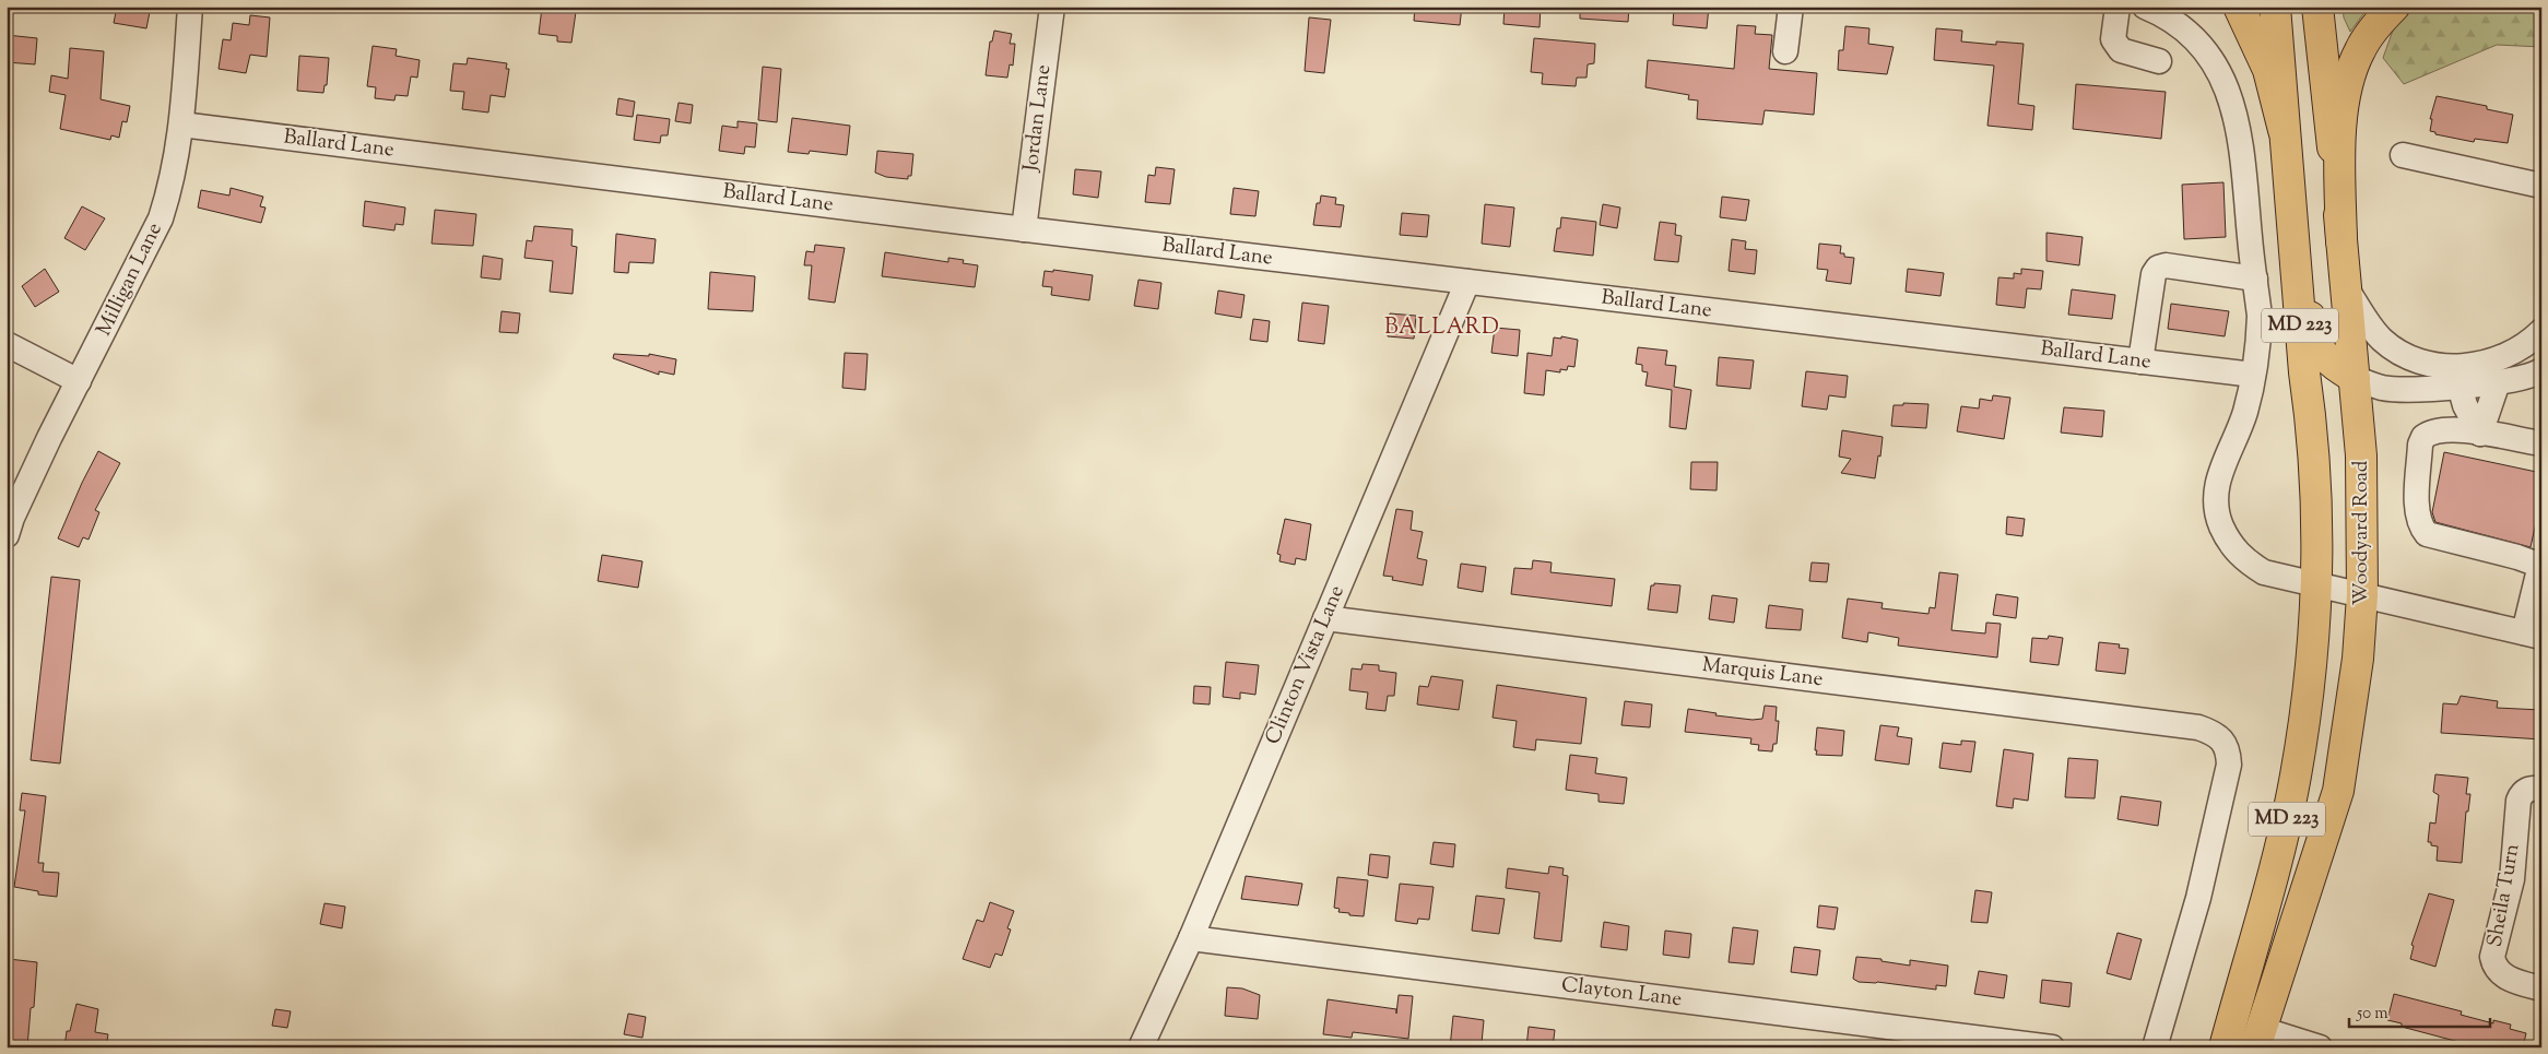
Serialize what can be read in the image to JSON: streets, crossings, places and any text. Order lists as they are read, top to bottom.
{
  "streets": {
    "main road": ["MD 223", "Woodyard Road"],
    "street": [
      "Jordan Lane",
      "Ballard Lane",
      "Milligan Lane",
      "Clinton Vista Lane",
      "Marquis Lane",
      "Sheila Turn",
      "Clayton Lane"
    ]
  },
  "crossings": [
    ["Jordan Lane", "Ballard Lane"],
    ["Ballard Lane", "Milligan Lane"],
    ["Ballard Lane", "Clinton Vista Lane"],
    ["Clinton Vista Lane", "Marquis Lane"],
    ["Clinton Vista Lane", "Clayton Lane"]
  ],
  "districts": ["BALLARD"],
  "scale_bar": "50 m"
}
